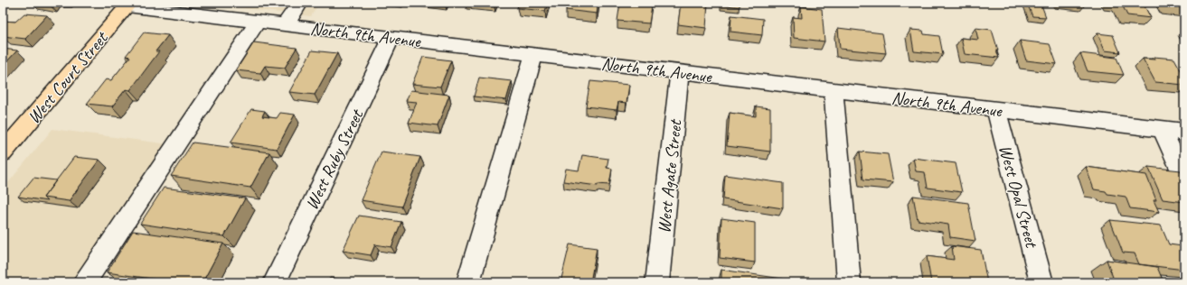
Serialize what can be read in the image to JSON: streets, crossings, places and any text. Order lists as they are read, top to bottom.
{
  "streets": {
    "main road": ["West Court Street"],
    "street": [
      "North 9th Avenue",
      "West Ruby Street",
      "West Agate Street",
      "West Opal Street"
    ]
  },
  "crossings": [
    ["North 9th Avenue", "West Court Street"],
    ["North 9th Avenue", "West Ruby Street"],
    ["North 9th Avenue", "West Agate Street"],
    ["North 9th Avenue", "West Opal Street"]
  ]
}
